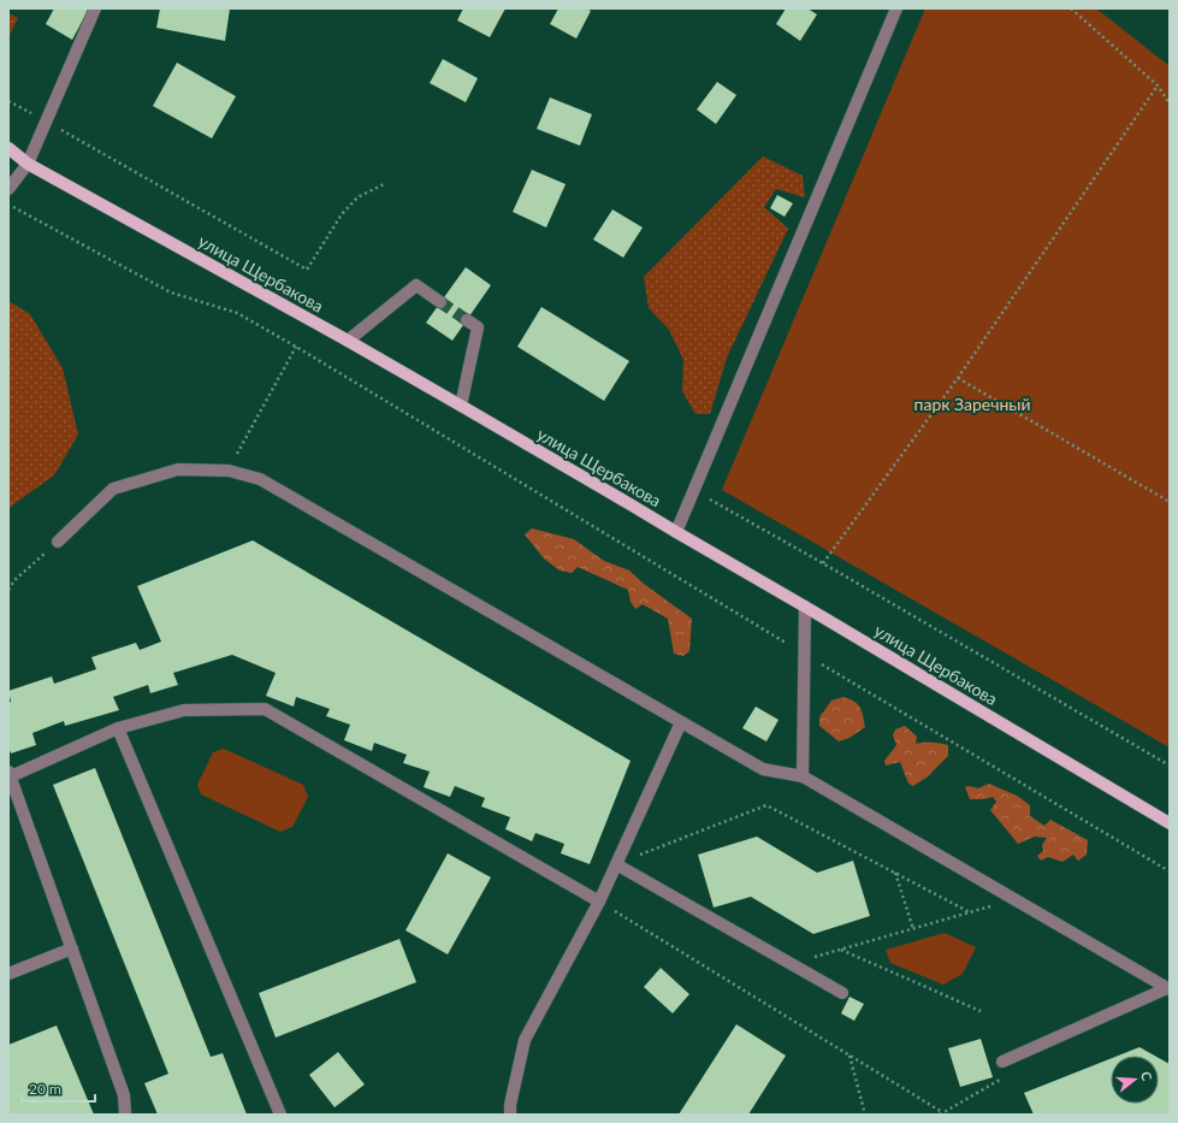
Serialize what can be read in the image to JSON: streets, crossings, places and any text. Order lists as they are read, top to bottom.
{
  "streets": {
    "main road": ["улица Щербакова"]
  },
  "parks": ["парк Заречный"],
  "scale_bar": "20 m",
  "north": "right"
}
